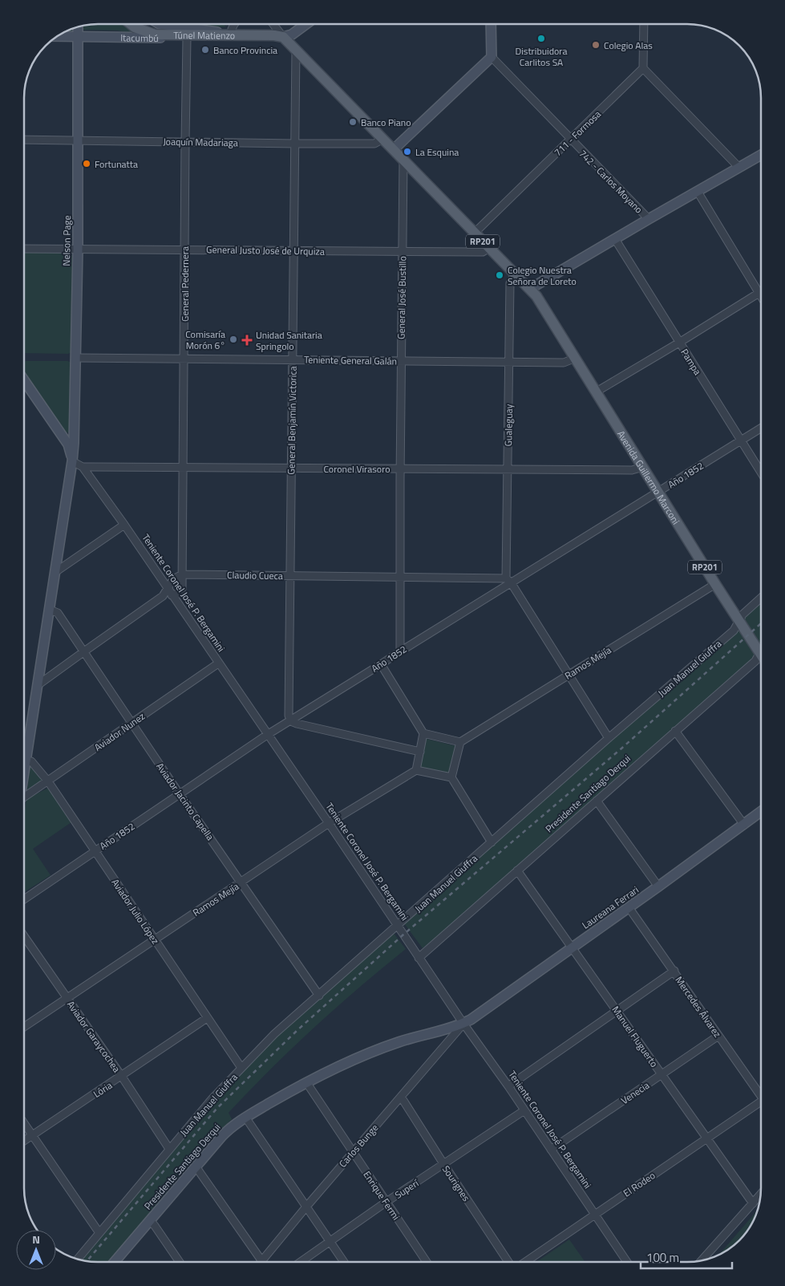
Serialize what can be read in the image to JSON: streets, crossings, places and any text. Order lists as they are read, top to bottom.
{
  "streets": {
    "main road": [
      "Túnel Matienzo",
      "Itacumbú",
      "RP201",
      "Avenida Guillermo Marconi"
    ],
    "street": [
      "711 - Formosa",
      "Joaquín Madariaga",
      "742 - Carlos Moyano",
      "Nelson Page",
      "General Justo José de Urquiza",
      "General Pedernera",
      "General José Bustillo",
      "Teniente General Galán",
      "Pampa",
      "General Benjamín Victorica",
      "Gualeguay",
      "Coronel Virasoro",
      "Año 1852",
      "Claudio Cueca",
      "Teniente Coronel José P. Bergamini",
      "Ramos Mejía",
      "Juan Manuel Giuffra",
      "Aviador Nunez",
      "Presidente Santiago Derqui",
      "Aviador Jacinto Capella",
      "Laureana Ferrari",
      "Aviador Julio López",
      "Mercedes Álvarez",
      "Aviador Garaycochea",
      "Manuel Fluguerto",
      "Lória",
      "Venecia",
      "Carlos Bunge",
      "Sourignes",
      "El Rodeo",
      "Superí",
      "Enrique Fermi"
    ]
  },
  "crossings": [
    ["Túnel Matienzo", "Itacumbú"],
    ["Itacumbú", "Nelson Page"],
    ["Itacumbú", "RP201"],
    ["Itacumbú", "General Pedernera"],
    ["711 - Formosa", "742 - Carlos Moyano"],
    ["711 - Formosa", "RP201"],
    ["Joaquín Madariaga", "Nelson Page"],
    ["Joaquín Madariaga", "RP201"],
    ["Joaquín Madariaga", "General Pedernera"],
    ["Joaquín Madariaga", "General Benjamín Victorica"],
    ["Nelson Page", "General Justo José de Urquiza"],
    ["Nelson Page", "Teniente General Galán"],
    ["Nelson Page", "Coronel Virasoro"],
    ["Nelson Page", "Aviador Jacinto Capella"],
    ["Nelson Page", "Aviador Julio López"],
    ["RP201", "General Justo José de Urquiza"],
    ["RP201", "General José Bustillo"],
    ["RP201", "General Benjamín Victorica"],
    ["RP201", "Gualeguay"],
    ["RP201", "Avenida Guillermo Marconi"],
    ["General Justo José de Urquiza", "General Pedernera"],
    ["General Justo José de Urquiza", "General José Bustillo"],
    ["General Justo José de Urquiza", "General Benjamín Victorica"],
    ["General Pedernera", "Teniente General Galán"],
    ["General Pedernera", "Coronel Virasoro"],
    ["General Pedernera", "Claudio Cueca"],
    ["General Pedernera", "Teniente Coronel José P. Bergamini"],
    ["General José Bustillo", "Teniente General Galán"],
    ["General José Bustillo", "Coronel Virasoro"],
    ["General José Bustillo", "Año 1852"],
    ["General José Bustillo", "Claudio Cueca"],
    ["Teniente General Galán", "General Benjamín Victorica"],
    ["Teniente General Galán", "Gualeguay"],
    ["Teniente General Galán", "Avenida Guillermo Marconi"],
    ["Pampa", "Año 1852"],
    ["General Benjamín Victorica", "Coronel Virasoro"],
    ["General Benjamín Victorica", "Año 1852"],
    ["General Benjamín Victorica", "Claudio Cueca"],
    ["Gualeguay", "Coronel Virasoro"],
    ["Gualeguay", "Año 1852"],
    ["Gualeguay", "Claudio Cueca"],
    ["Coronel Virasoro", "Avenida Guillermo Marconi"],
    ["Coronel Virasoro", "Teniente Coronel José P. Bergamini"],
    ["Año 1852", "Avenida Guillermo Marconi"],
    ["Año 1852", "Claudio Cueca"],
    ["Año 1852", "Teniente Coronel José P. Bergamini"],
    ["Año 1852", "Aviador Jacinto Capella"],
    ["Año 1852", "Aviador Julio López"],
    ["Avenida Guillermo Marconi", "Ramos Mejía"],
    ["Avenida Guillermo Marconi", "Juan Manuel Giuffra"],
    ["Avenida Guillermo Marconi", "Presidente Santiago Derqui"],
    ["Teniente Coronel José P. Bergamini", "Ramos Mejía"],
    ["Teniente Coronel José P. Bergamini", "Juan Manuel Giuffra"],
    ["Teniente Coronel José P. Bergamini", "Aviador Nunez"],
    ["Teniente Coronel José P. Bergamini", "Presidente Santiago Derqui"],
    ["Teniente Coronel José P. Bergamini", "Laureana Ferrari"],
    ["Teniente Coronel José P. Bergamini", "Venecia"],
    ["Teniente Coronel José P. Bergamini", "Carlos Bunge"],
    ["Teniente Coronel José P. Bergamini", "El Rodeo"],
    ["Teniente Coronel José P. Bergamini", "Superí"],
    ["Ramos Mejía", "Aviador Jacinto Capella"],
    ["Ramos Mejía", "Aviador Julio López"],
    ["Ramos Mejía", "Aviador Garaycochea"],
    ["Juan Manuel Giuffra", "Aviador Jacinto Capella"],
    ["Juan Manuel Giuffra", "Aviador Julio López"],
    ["Juan Manuel Giuffra", "Aviador Garaycochea"],
    ["Aviador Nunez", "Aviador Jacinto Capella"],
    ["Aviador Nunez", "Aviador Julio López"],
    ["Presidente Santiago Derqui", "Laureana Ferrari"],
    ["Presidente Santiago Derqui", "Manuel Fluguerto"],
    ["Presidente Santiago Derqui", "Carlos Bunge"],
    ["Presidente Santiago Derqui", "Enrique Fermi"],
    ["Laureana Ferrari", "Mercedes Álvarez"],
    ["Laureana Ferrari", "Manuel Fluguerto"],
    ["Laureana Ferrari", "Carlos Bunge"],
    ["Aviador Julio López", "Lória"],
    ["Mercedes Álvarez", "Venecia"],
    ["Aviador Garaycochea", "Lória"],
    ["Manuel Fluguerto", "Venecia"],
    ["Manuel Fluguerto", "El Rodeo"],
    ["Carlos Bunge", "Sourignes"],
    ["Carlos Bunge", "Enrique Fermi"],
    ["Sourignes", "Superí"],
    ["Superí", "Enrique Fermi"]
  ],
  "places": {
    "other": [
      "Distribuidora Carlitos SA",
      "Colegio Alas",
      "Banco Provincia",
      "Banco Piano",
      "La Esquina",
      "Fortunatta",
      "Colegio Nuestra Señora de Loreto",
      "Comisaría Morón 6°"
    ],
    "health": ["Unidad Sanitaria Springolo"]
  },
  "scale_bar": "100 m",
  "north": "top"
}
